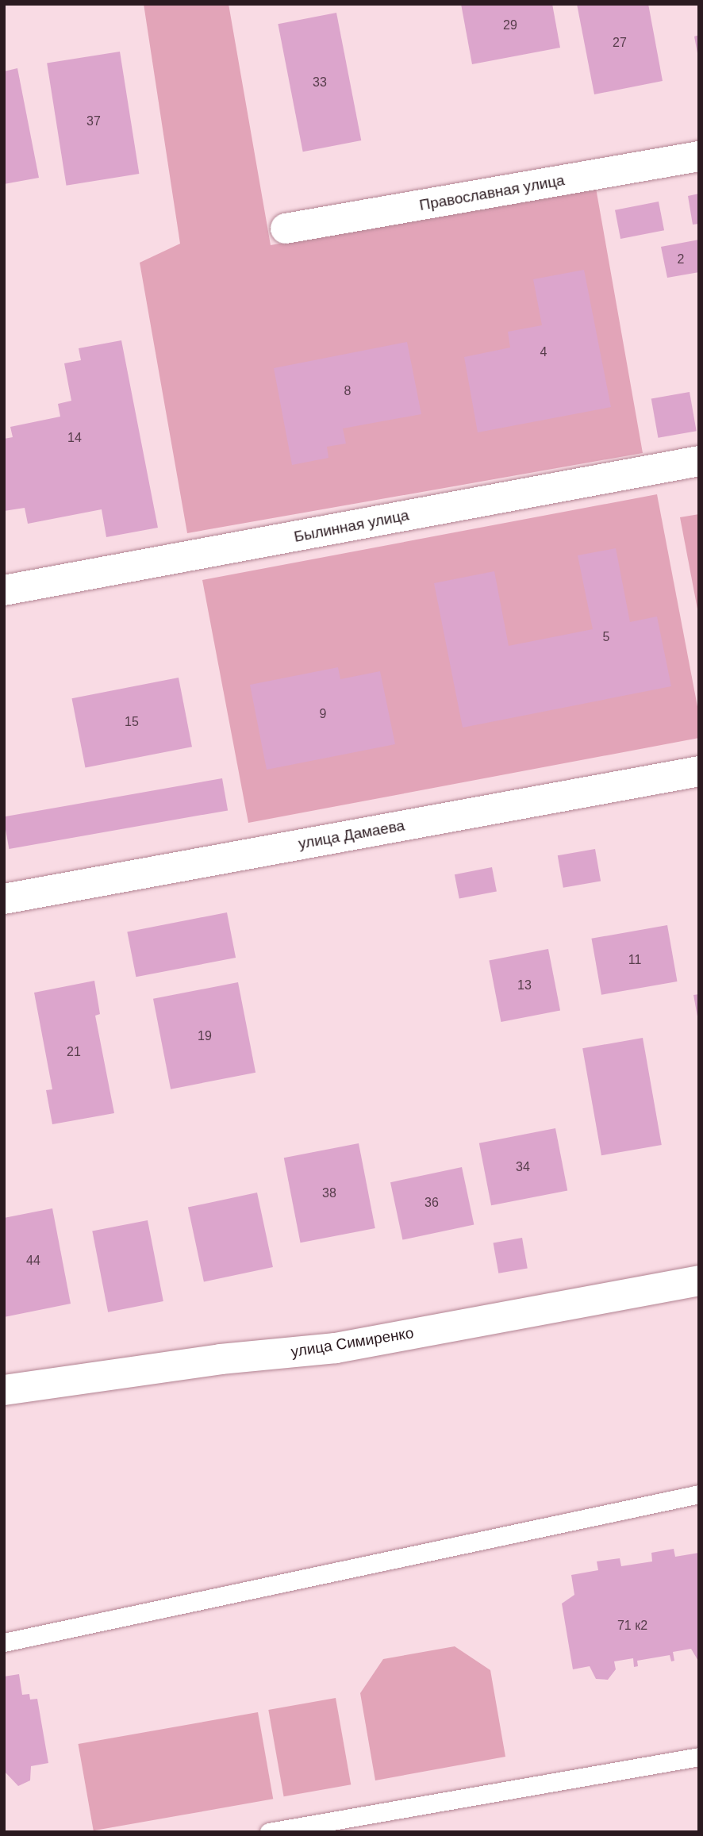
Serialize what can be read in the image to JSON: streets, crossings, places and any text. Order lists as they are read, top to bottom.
{
  "streets": {
    "street": [
      "Православная улица",
      "Былинная улица",
      "улица Дамаева",
      "улица Симиренко"
    ]
  },
  "house_numbers": [
    "29",
    "27",
    "33",
    "37",
    "2",
    "4",
    "8",
    "14",
    "5",
    "9",
    "15",
    "11",
    "13",
    "19",
    "21",
    "34",
    "38",
    "36",
    "44",
    "71 к2"
  ]
}
